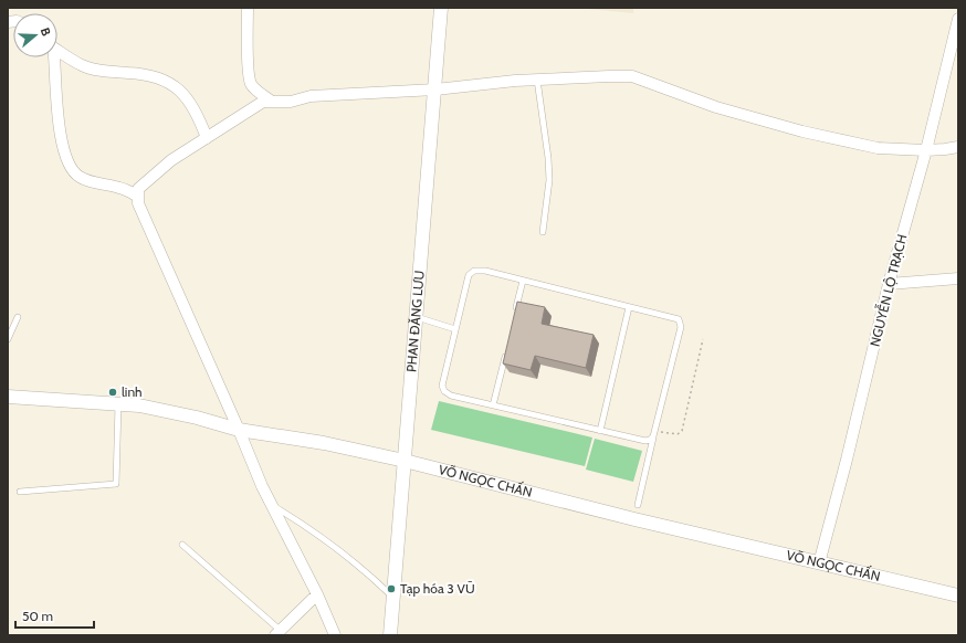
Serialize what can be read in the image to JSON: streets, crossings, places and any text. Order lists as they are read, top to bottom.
{
  "streets": {
    "street": ["NGUYỄN LỘ TRẠCH", "PHAN ĐĂNG LƯU", "VÕ NGỌC CHẤN"]
  },
  "crossings": [
    ["NGUYỄN LỘ TRẠCH", "VÕ NGỌC CHẤN"],
    ["PHAN ĐĂNG LƯU", "VÕ NGỌC CHẤN"]
  ],
  "places": ["linh", "Tạp hóa 3 VŨ"],
  "scale_bar": "50 m",
  "north": "right"
}
